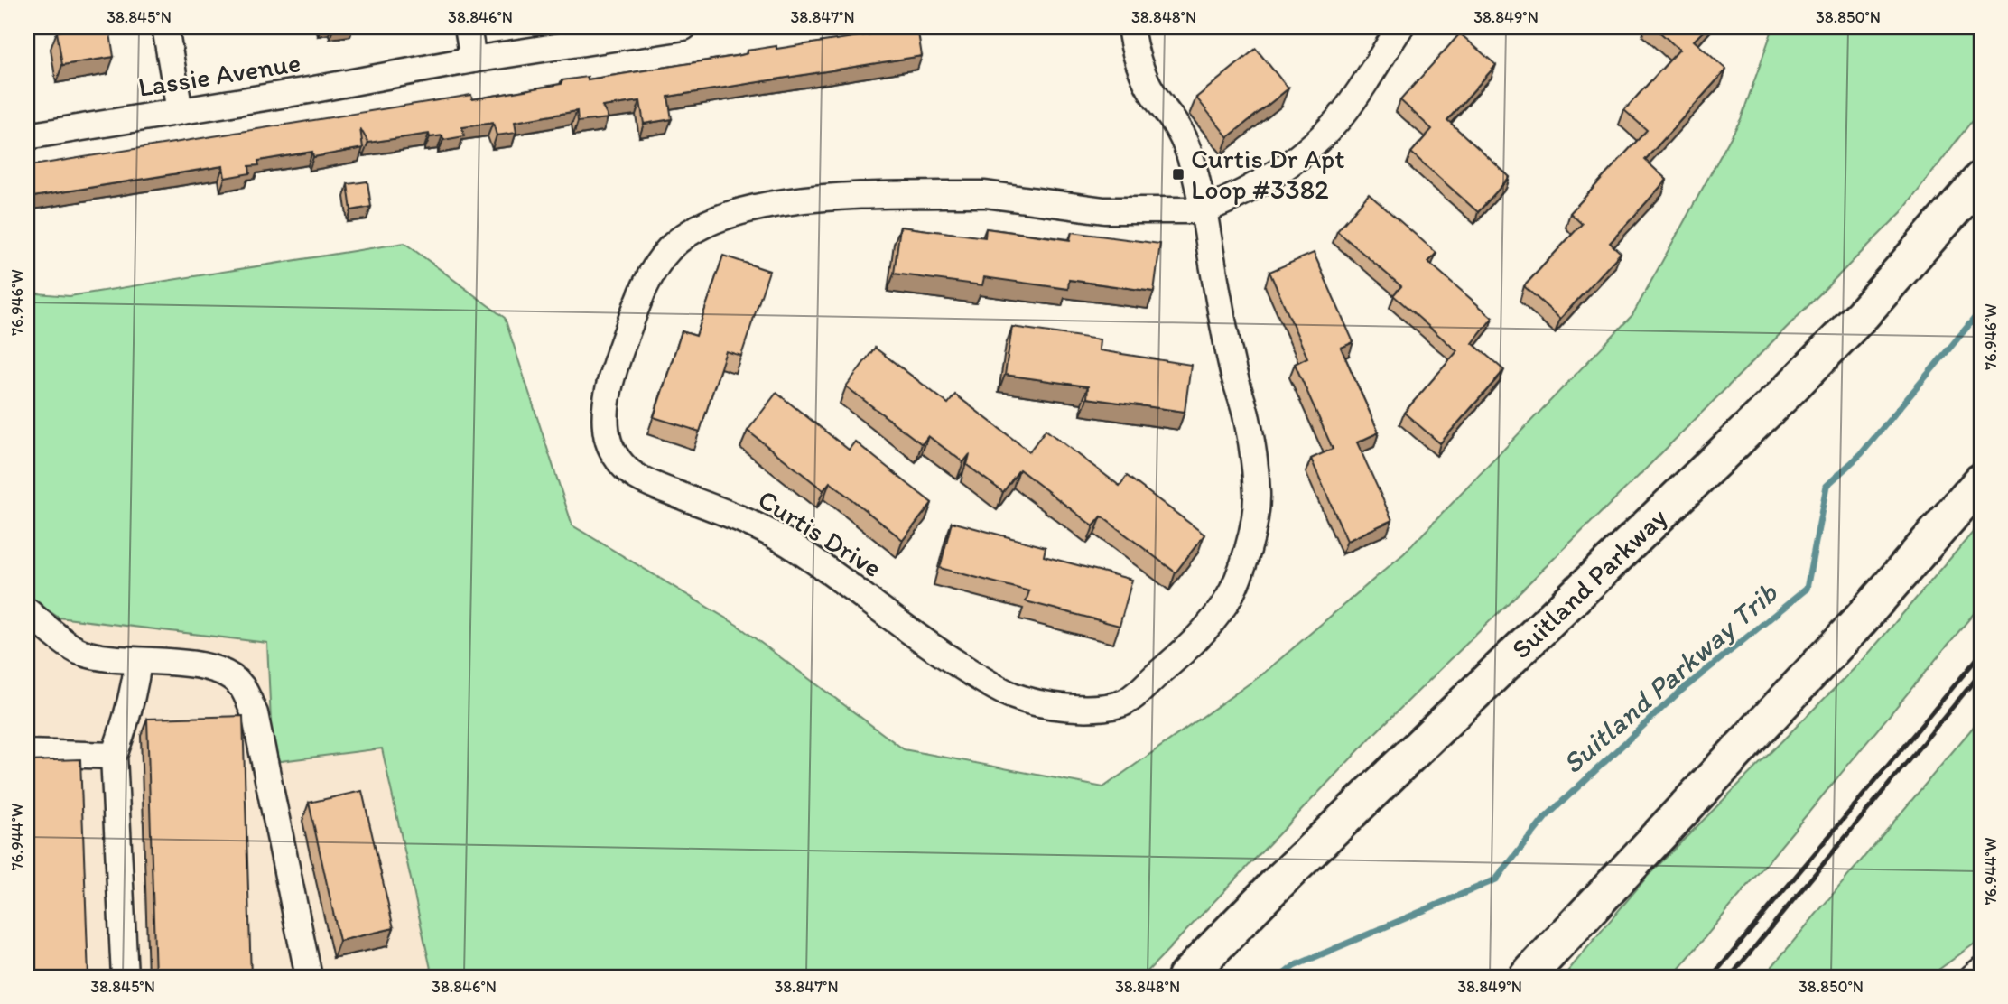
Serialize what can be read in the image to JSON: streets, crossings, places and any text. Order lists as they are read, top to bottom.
{
  "streets": {
    "highway": ["Suitland Parkway"],
    "street": ["Lassie Avenue", "Curtis Drive"]
  },
  "water": ["Suitland Parkway Trib"],
  "places": {
    "transit": ["Curtis Dr Apt Loop #3382"]
  },
  "coordinates": [
    "38.845°N",
    "38.846°N",
    "38.847°N",
    "38.848°N",
    "38.849°N",
    "38.850°N",
    "76.946°W",
    "76.944°W"
  ]
}
